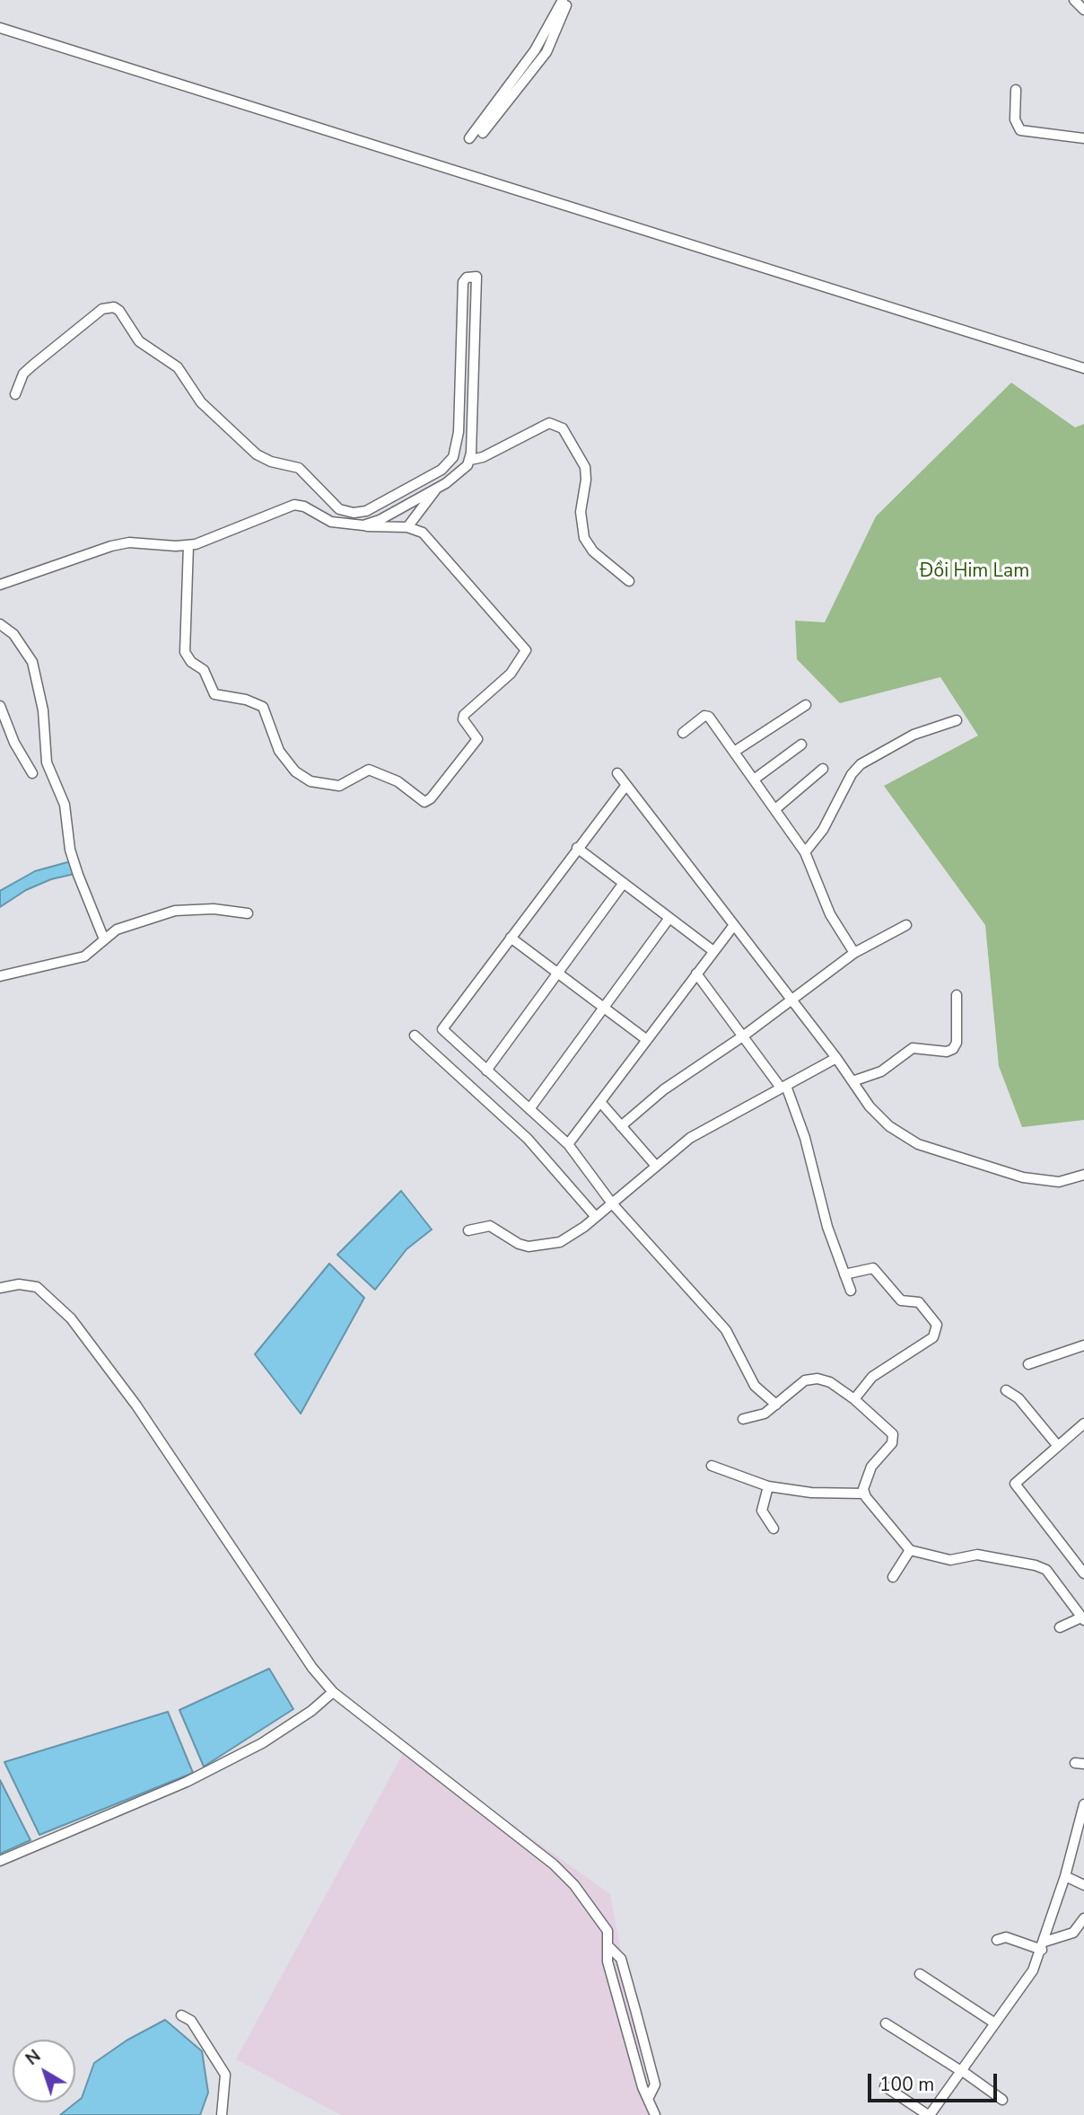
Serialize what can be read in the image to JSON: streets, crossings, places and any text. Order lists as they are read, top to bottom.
{
  "parks": ["Đồi Him Lam"],
  "scale_bar": "100 m",
  "north": "top left"
}
